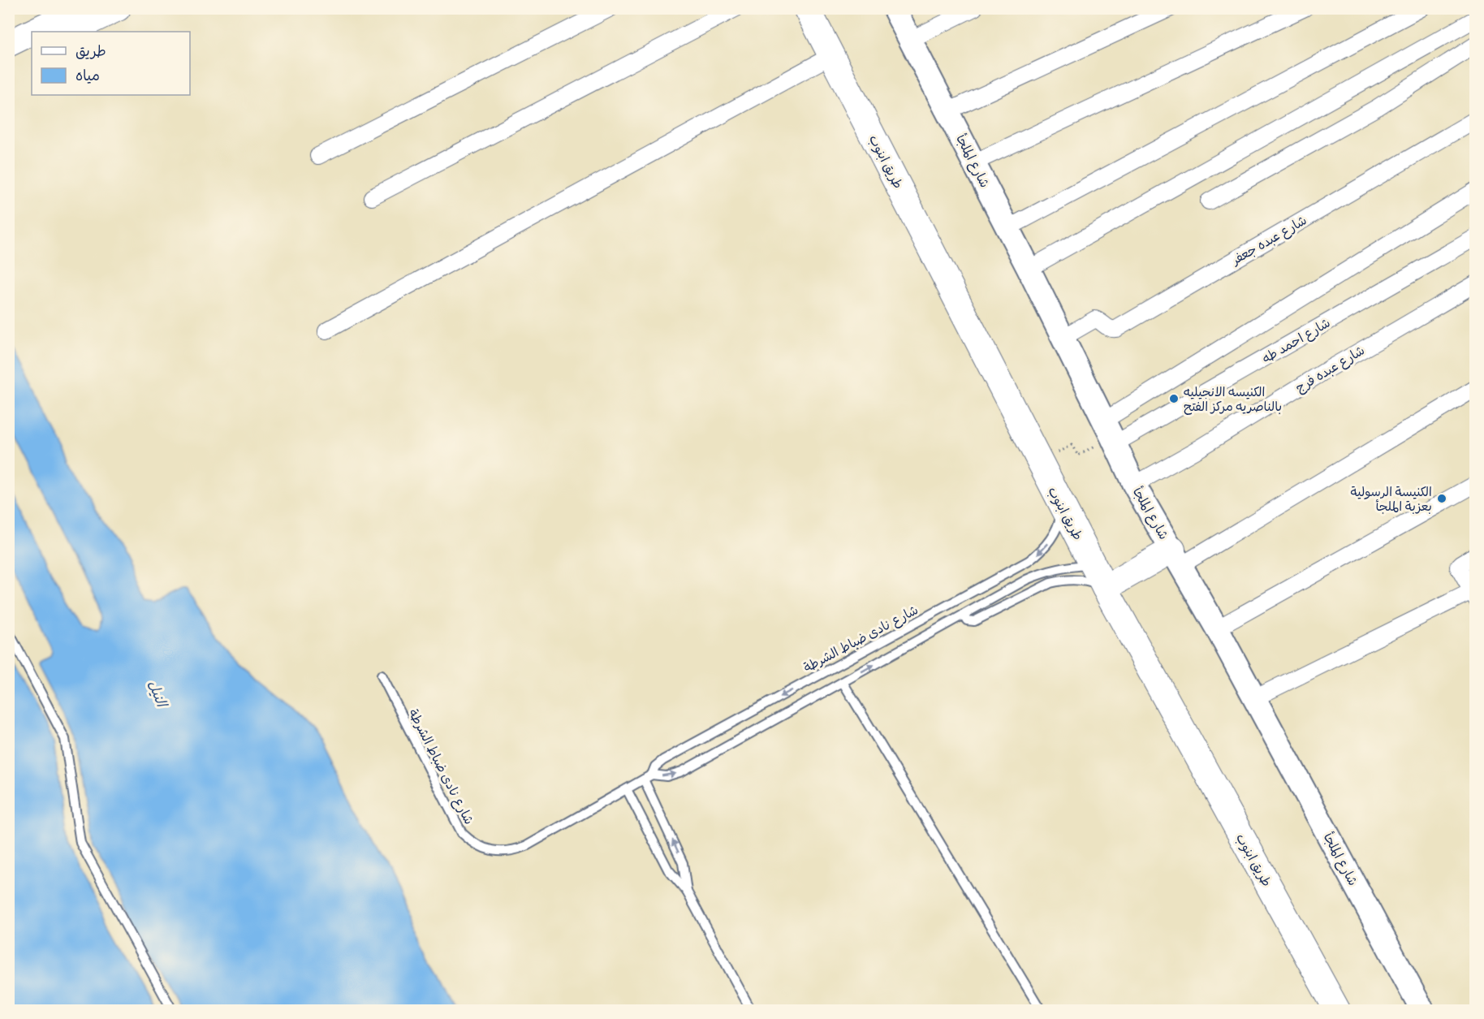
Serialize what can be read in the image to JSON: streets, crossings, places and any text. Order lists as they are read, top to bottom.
{
  "streets": {
    "main road": ["طريق ابنوب"],
    "street": [
      "شارع الملجأ",
      "شارع عبده جعفر",
      "شارع احمد طه",
      "شارع عبده فرج"
    ],
    "lane": ["شارع نادى ضباط الشرطة"]
  },
  "crossings": [
    ["شارع الملجأ", "شارع عبده جعفر"],
    ["شارع الملجأ", "شارع احمد طه"],
    ["شارع الملجأ", "شارع عبده فرج"],
    ["طريق ابنوب", "شارع نادى ضباط الشرطة"]
  ],
  "water": ["النيل"],
  "places": ["الكنيسه الانجيليه بالناصريه مركز الفتح", "الكنيسة الرسولية بعزبة الملجأ"],
  "legend": ["طريق", "مياه"]
}
